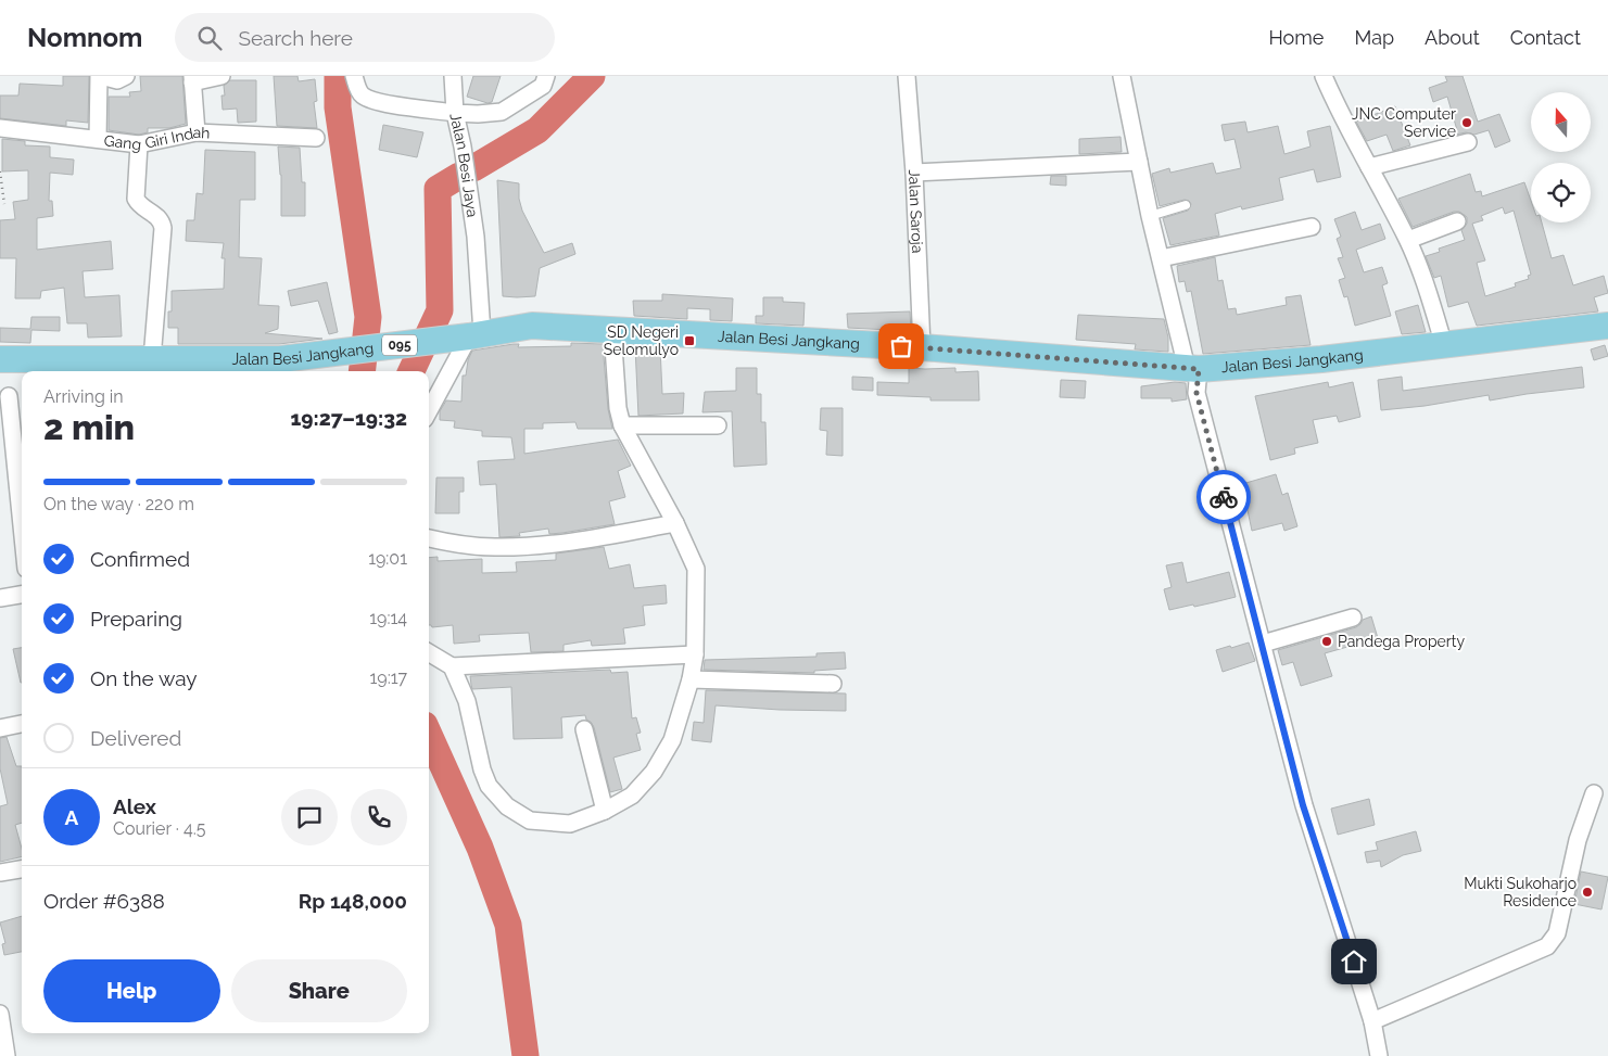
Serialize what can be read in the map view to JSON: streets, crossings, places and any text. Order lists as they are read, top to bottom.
{
  "streets": {
    "main road": ["Jalan Besi Jangkang", "095"],
    "street": ["Gang Giri Indah", "Jalan Besi Jaya", "Jalan Saroja"]
  },
  "crossings": [
    ["Jalan Besi Jaya", "Jalan Besi Jangkang"],
    ["Jalan Saroja", "Jalan Besi Jangkang"]
  ],
  "places": {
    "other": ["JNC Computer Service", "Pandega Property", "Mukti Sukoharjo Residence"],
    "transit": ["SD Negeri Selomulyo"]
  },
  "north": "top",
  "page": {
    "header": "Nomnom",
    "search": "Search here",
    "nav": [
      "Home",
      "Map",
      "About",
      "Contact"
    ],
    "heading": ["2 min", "Arriving in", "19:27–19:32"],
    "panel": [
      "Alex",
      "Courier · 4.5",
      "Order #6388",
      "Rp 148,000"
    ],
    "bar": "On the way · 220 m",
    "list": [
      ["Confirmed", "19:01"],
      ["Preparing", "19:14"],
      ["On the way", "19:17"],
      "Delivered"
    ],
    "round": "A",
    "buttons": ["Help", "Share"]
  }
}
